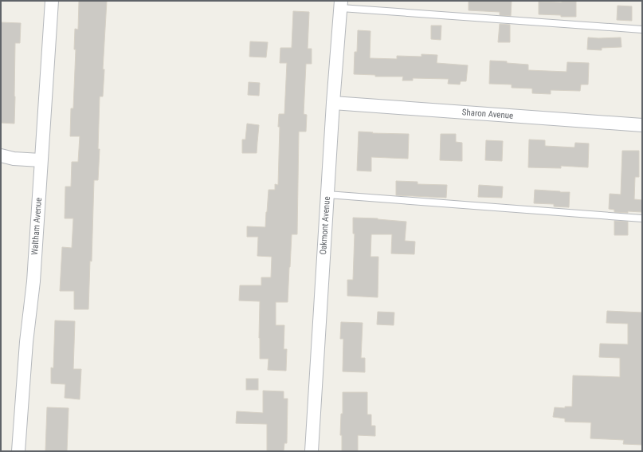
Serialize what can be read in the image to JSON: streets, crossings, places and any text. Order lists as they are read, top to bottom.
{
  "streets": {
    "street": ["Sharon Avenue", "Oakmont Avenue", "Waltham Avenue"]
  },
  "crossings": [
    ["Sharon Avenue", "Oakmont Avenue"]
  ]
}
